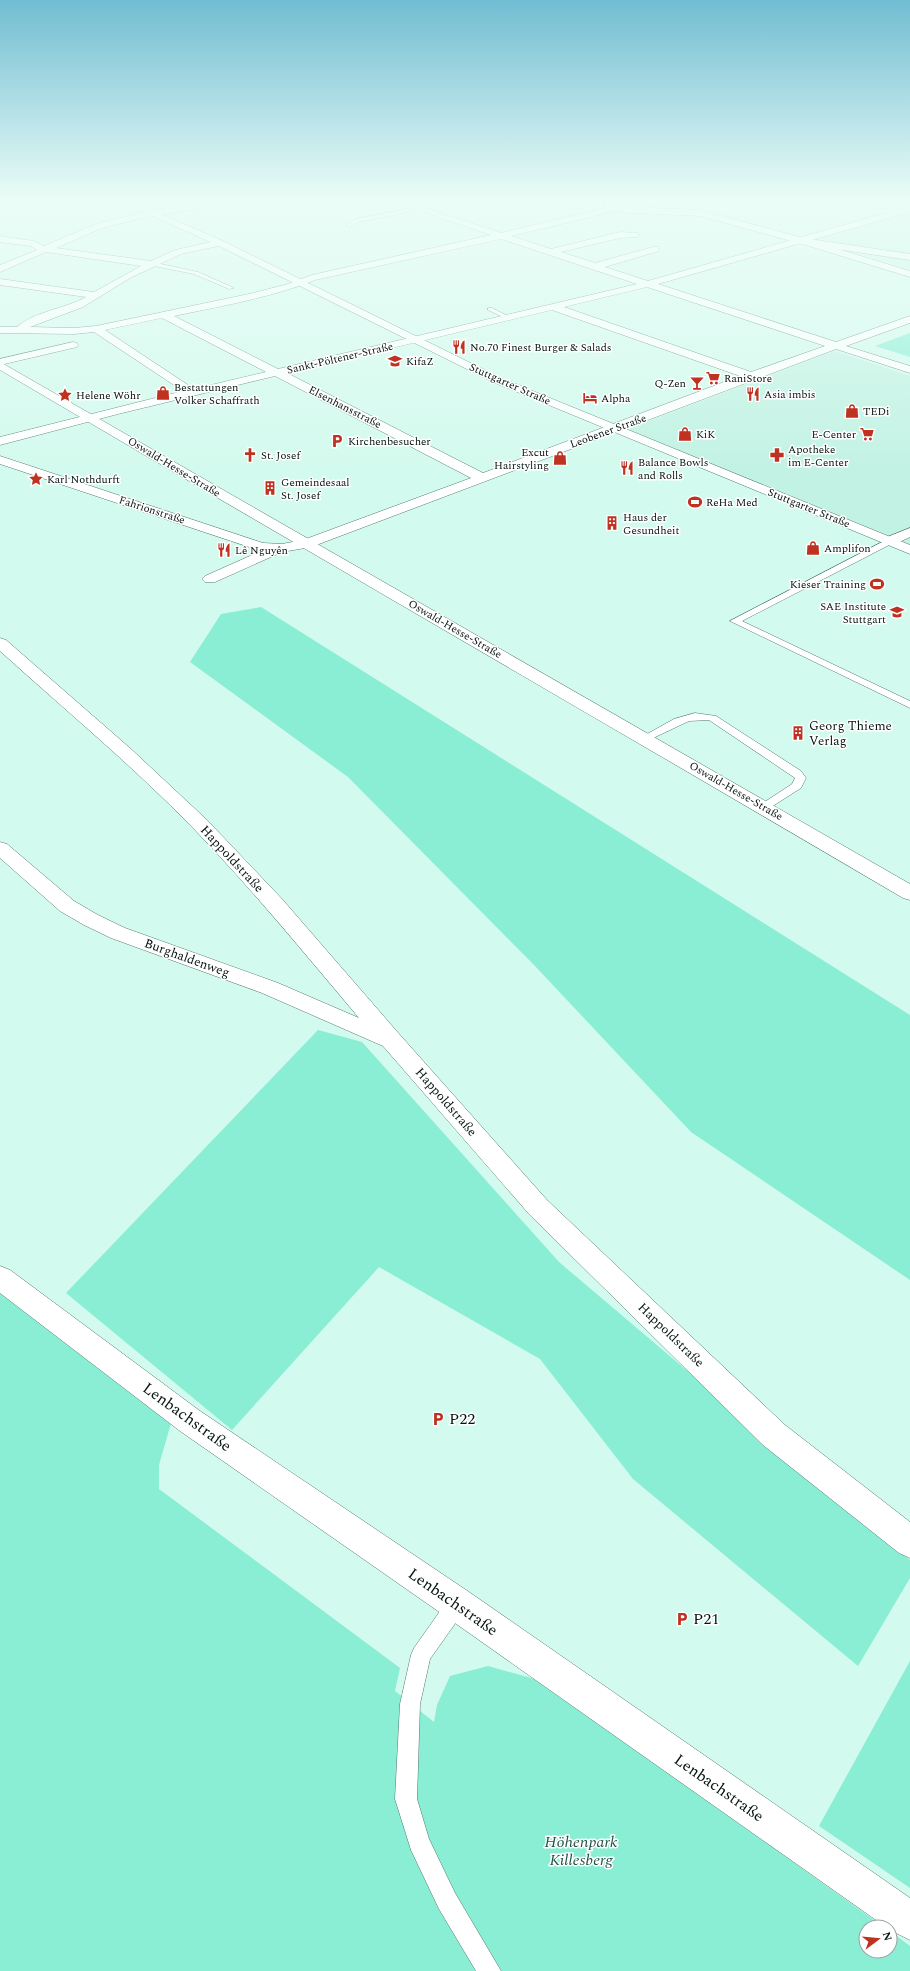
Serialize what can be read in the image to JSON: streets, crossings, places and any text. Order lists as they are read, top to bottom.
{
  "streets": {
    "street": [
      "Sankt-Pöltener-Straße",
      "Stuttgarter Straße",
      "Elsenhansstraße",
      "Leobener Straße",
      "Oswald-Hesse-Straße",
      "Fahrionstraße",
      "Happoldstraße",
      "Burghaldenweg",
      "Lenbachstraße"
    ]
  },
  "crossings": [
    ["Sankt-Pöltener-Straße", "Stuttgarter Straße"],
    ["Sankt-Pöltener-Straße", "Elsenhansstraße"],
    ["Sankt-Pöltener-Straße", "Oswald-Hesse-Straße"],
    ["Stuttgarter Straße", "Leobener Straße"],
    ["Elsenhansstraße", "Leobener Straße"],
    ["Leobener Straße", "Oswald-Hesse-Straße"],
    ["Leobener Straße", "Fahrionstraße"],
    ["Oswald-Hesse-Straße", "Fahrionstraße"],
    ["Happoldstraße", "Burghaldenweg"]
  ],
  "parks": ["Höhenpark Killesberg"],
  "places": {
    "restaurant": [
      "No.70 Finest Burger & Salads",
      "Asia imbis",
      "Balance Bowls and Rolls",
      "Lê Nguyên"
    ],
    "school or university": ["KifaZ", "SAE Institute Stuttgart"],
    "supermarket": ["RaniStore", "E-Center"],
    "bar": ["Q-Zen"],
    "shop": [
      "Bestattungen Volker Schaffrath",
      "TEDi",
      "KiK",
      "Excut Hairstyling",
      "Amplifon"
    ],
    "place": ["Helene Wöhr", "Karl Nothdurft"],
    "hotel": ["Alpha"],
    "parking": ["Kirchenbesucher", "P22", "P21"],
    "church": ["St. Josef"],
    "pharmacy": ["Apotheke im E-Center"],
    "building": ["Gemeindesaal St. Josef", "Haus der Gesundheit", "Georg Thieme Verlag"],
    "sports": ["ReHa Med", "Kieser Training"]
  },
  "north": "right"
}
